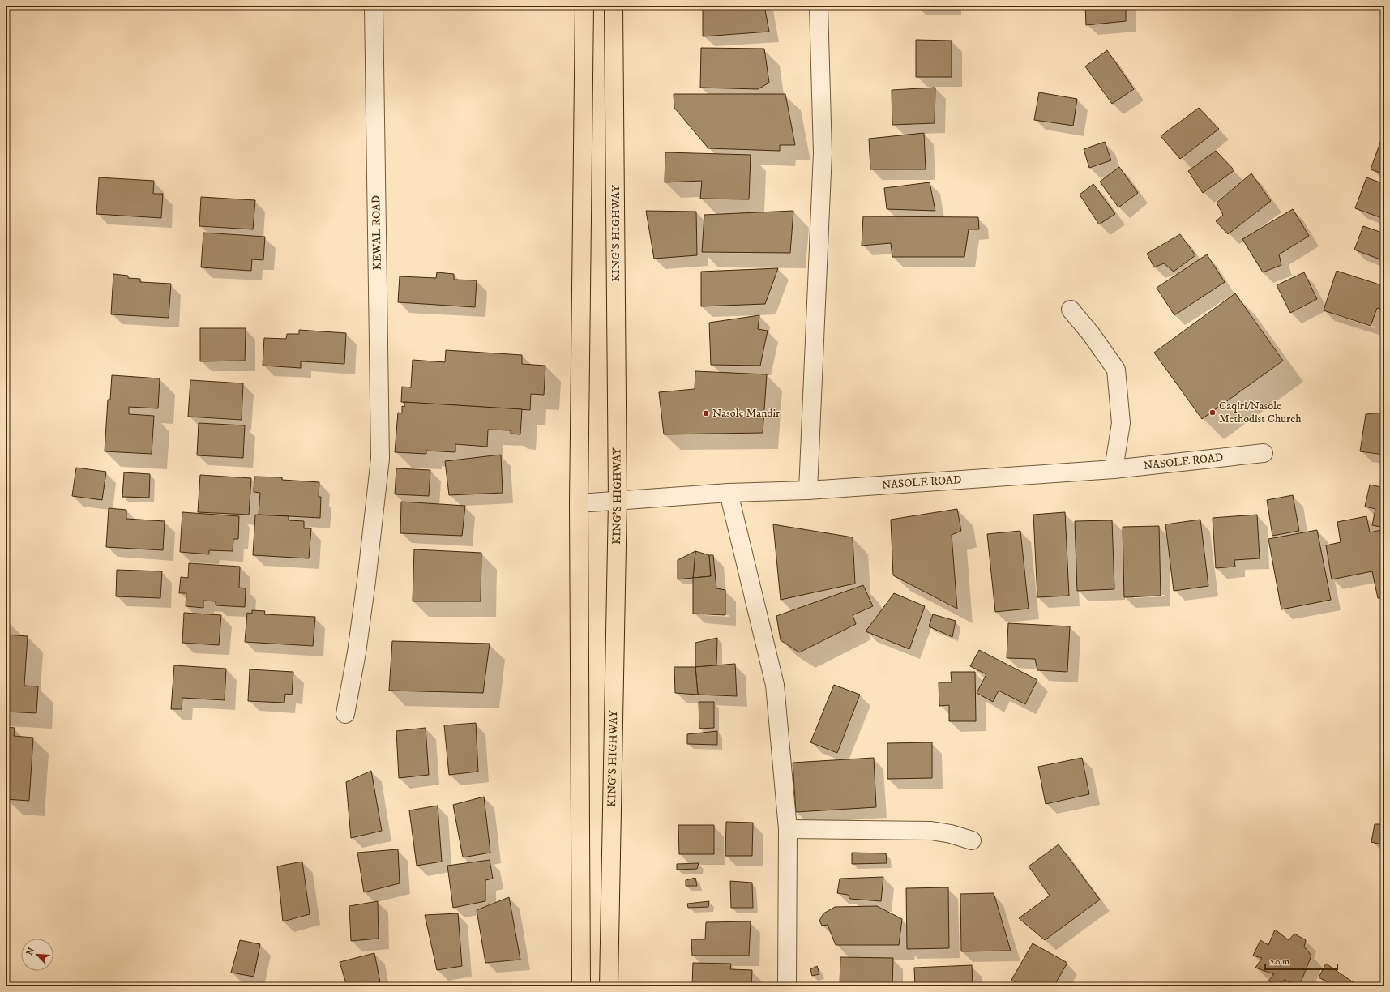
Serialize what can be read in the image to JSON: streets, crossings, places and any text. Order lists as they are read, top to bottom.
{
  "streets": {
    "highway": ["KING'S HIGHWAY"],
    "street": ["KEWAL ROAD", "NASOLE ROAD"]
  },
  "crossings": [
    ["KING'S HIGHWAY", "NASOLE ROAD"]
  ],
  "places": ["Caqiri/Nasole Methodist Church", "Nasole Mandir"],
  "scale_bar": "20 m",
  "north": "top left"
}
